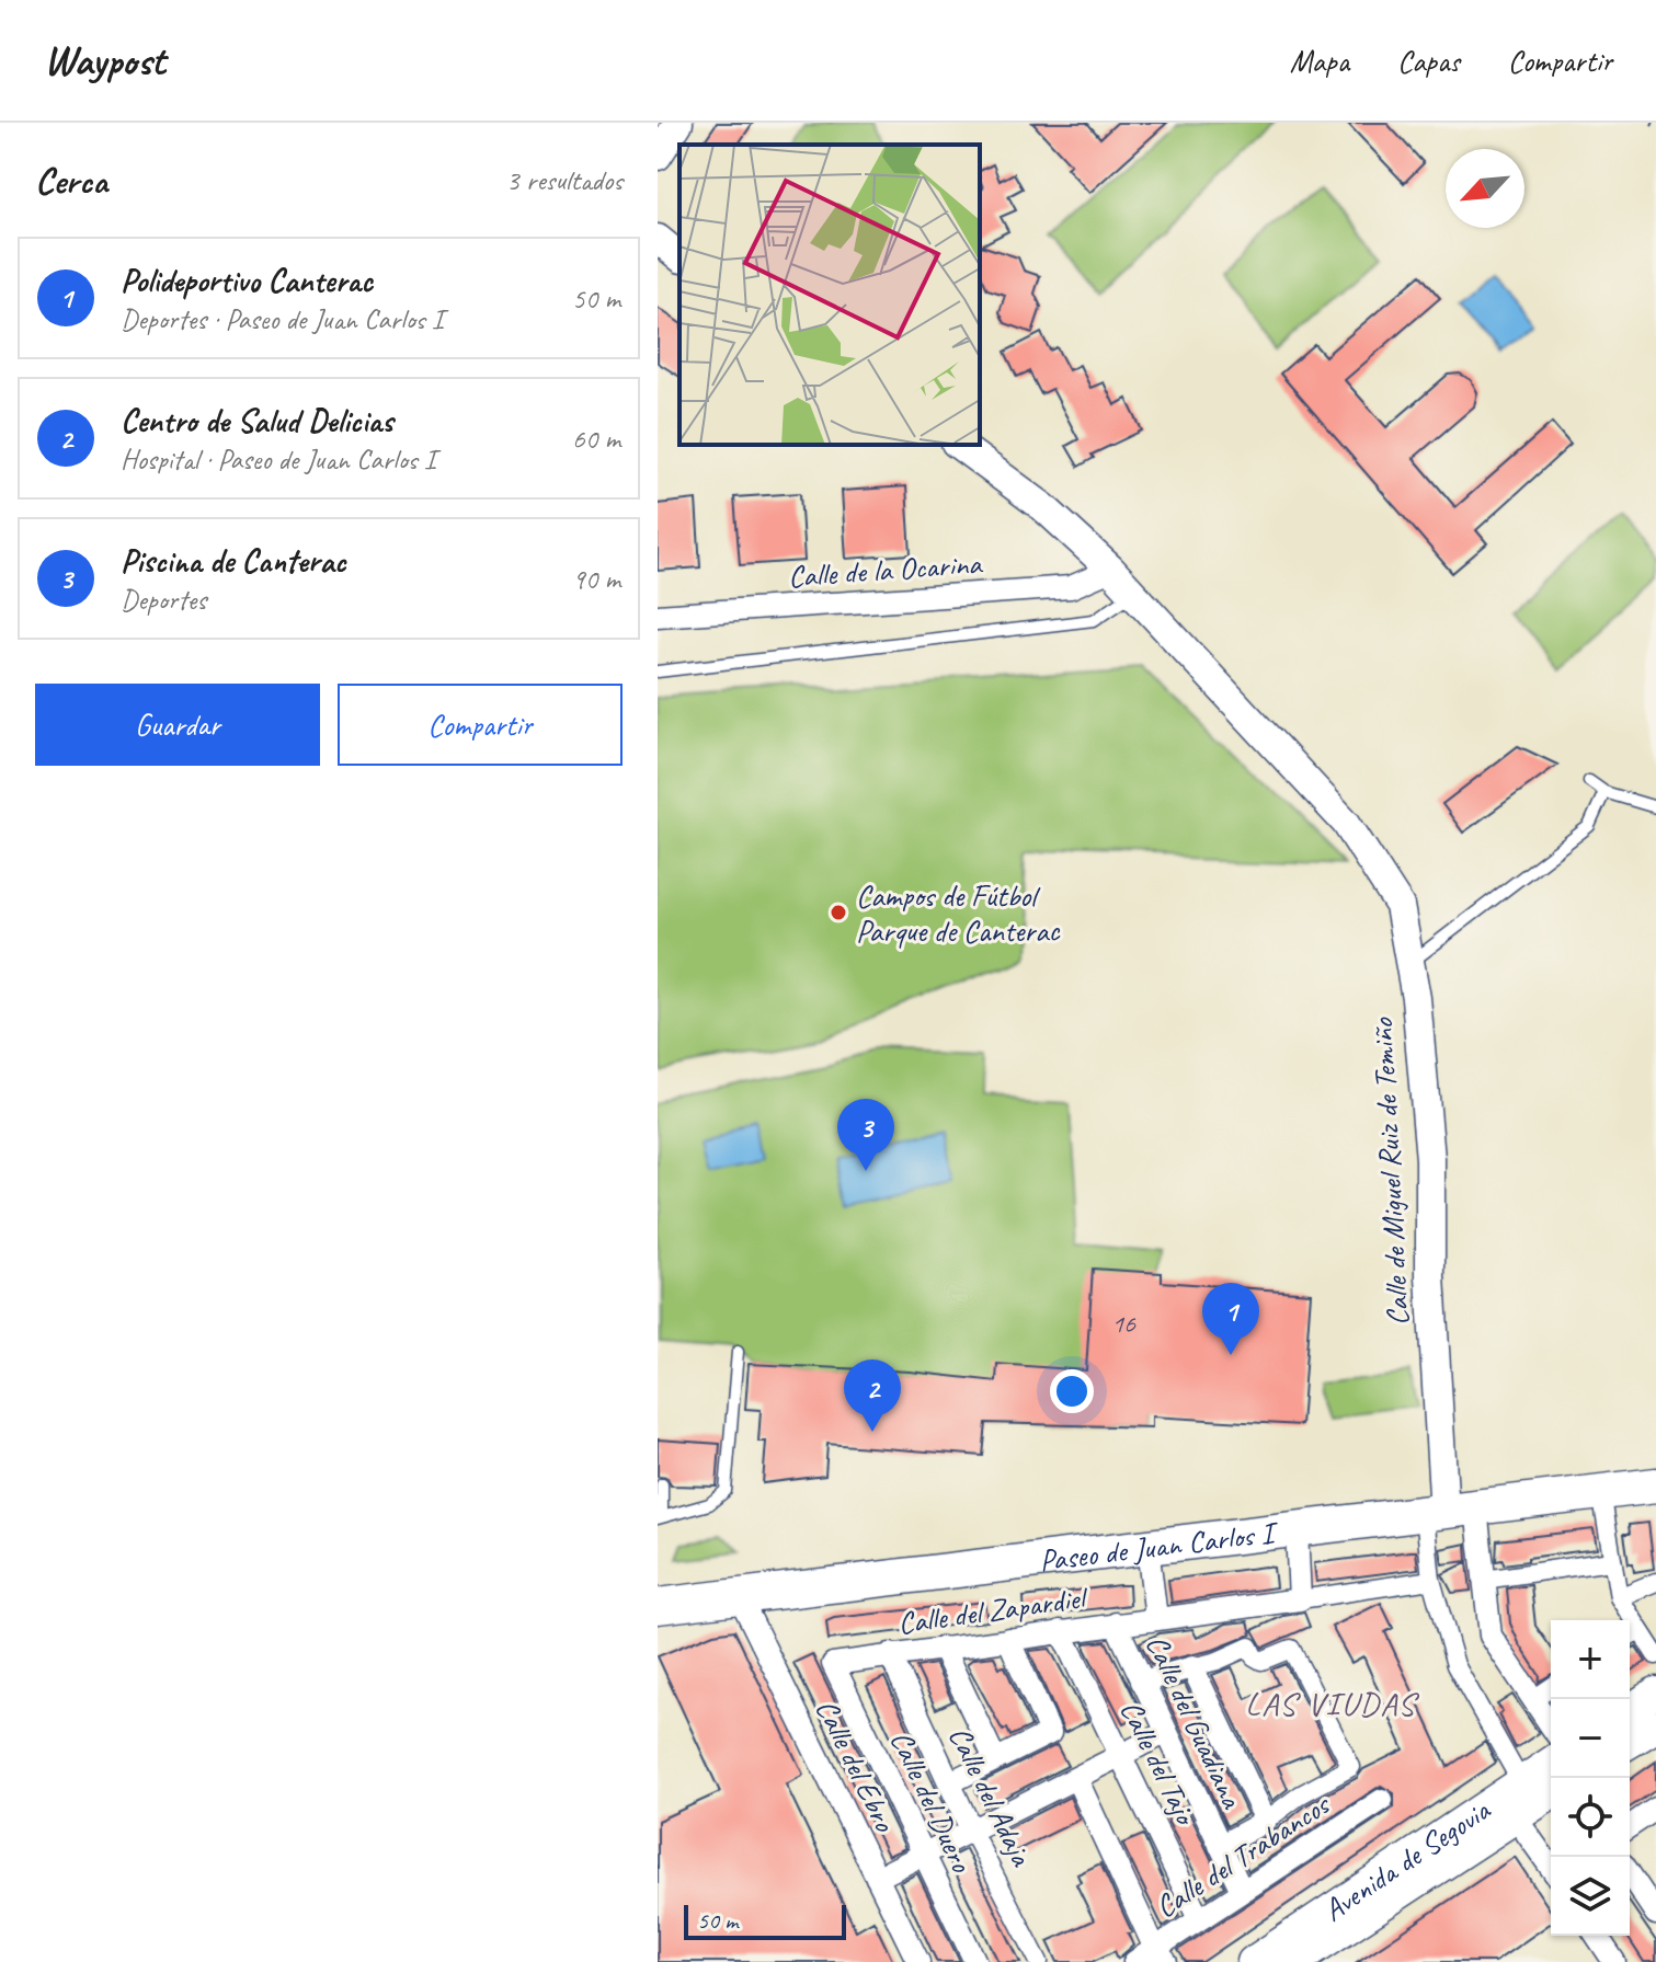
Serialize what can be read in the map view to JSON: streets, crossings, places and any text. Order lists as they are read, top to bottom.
{
  "streets": {
    "main road": ["Paseo de Juan Carlos I", "Avenida de Segovia"],
    "street": [
      "Calle de la Ocarina",
      "Calle de Miguel Ruiz de Temiño",
      "Calle del Zapardiel",
      "Calle del Guadiana",
      "Calle del Tajo",
      "Calle del Ebro",
      "Calle del Adaja",
      "Calle del Duero",
      "Calle del Trabancos"
    ]
  },
  "crossings": [
    ["Calle de la Ocarina", "Calle de Miguel Ruiz de Temiño"],
    ["Calle de Miguel Ruiz de Temiño", "Paseo de Juan Carlos I"],
    ["Paseo de Juan Carlos I", "Calle del Ebro"],
    ["Calle del Zapardiel", "Calle del Guadiana"],
    ["Calle del Zapardiel", "Calle del Tajo"],
    ["Calle del Zapardiel", "Calle del Adaja"],
    ["Calle del Zapardiel", "Calle del Duero"],
    ["Calle del Guadiana", "Calle del Trabancos"],
    ["Calle del Tajo", "Calle del Trabancos"]
  ],
  "districts": ["LAS VIUDAS"],
  "places": ["Campos de Fútbol Parque de Canterac"],
  "house_numbers": ["16"],
  "scale_bar": "50 m",
  "north": "bottom left",
  "page": {
    "header": "Waypost",
    "nav": ["Mapa", "Capas", "Compartir"],
    "heading": ["Cerca", "3 resultados"],
    "list": [
      {
        "mark": "1",
        "name": "Polideportivo Canterac",
        "note": "Deportes · Paseo de Juan Carlos I",
        "value": "50 m"
      },
      {
        "mark": "2",
        "name": "Centro de Salud Delicias",
        "note": "Hospital · Paseo de Juan Carlos I",
        "value": "60 m"
      },
      {
        "mark": "3",
        "name": "Piscina de Canterac",
        "note": "Deportes",
        "value": "90 m"
      }
    ],
    "buttons": ["Guardar", "Compartir"],
    "pins": ["3", "1", "2"],
    "map_buttons": ["+", "−"],
    "scale": "50 m"
  }
}
